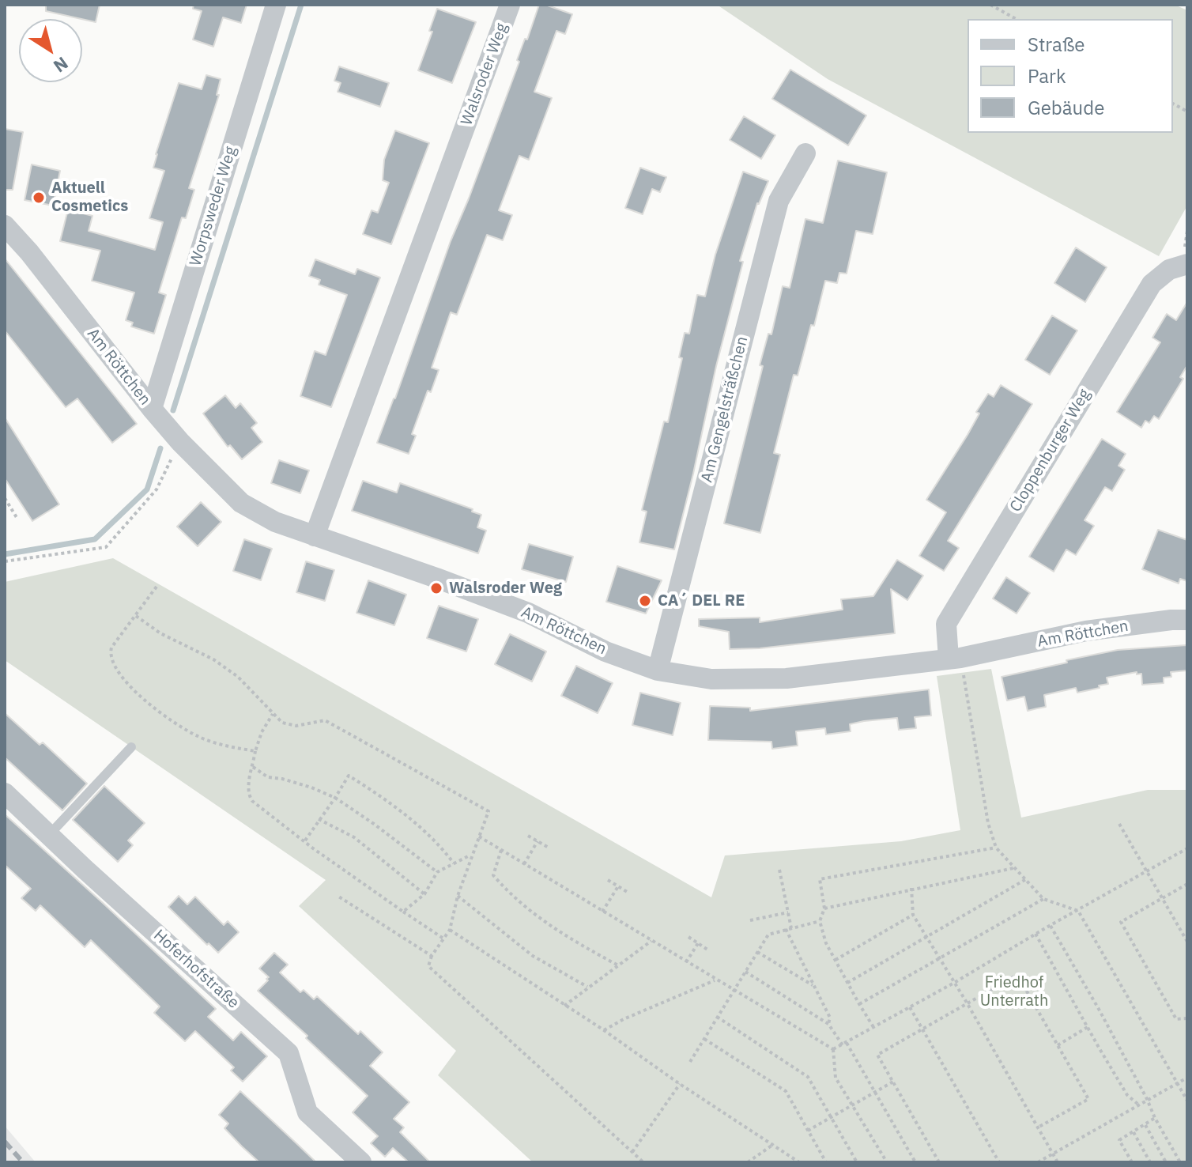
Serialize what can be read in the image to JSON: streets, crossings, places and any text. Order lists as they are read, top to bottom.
{
  "streets": {
    "street": [
      "Walsroder Weg",
      "Worpsweder Weg",
      "Am Röttchen",
      "Am Gengelsträßchen",
      "Cloppenburger Weg",
      "Hoferhofstraße"
    ]
  },
  "crossings": [
    ["Walsroder Weg", "Am Röttchen"],
    ["Worpsweder Weg", "Am Röttchen"],
    ["Am Röttchen", "Am Gengelsträßchen"],
    ["Am Röttchen", "Cloppenburger Weg"]
  ],
  "parks": ["Friedhof Unterrath"],
  "places": ["Aktuell Cosmetics", "Walsroder Weg", "CA´ DEL RE"],
  "legend": ["Straße", "Park", "Gebäude"],
  "north": "bottom right"
}
